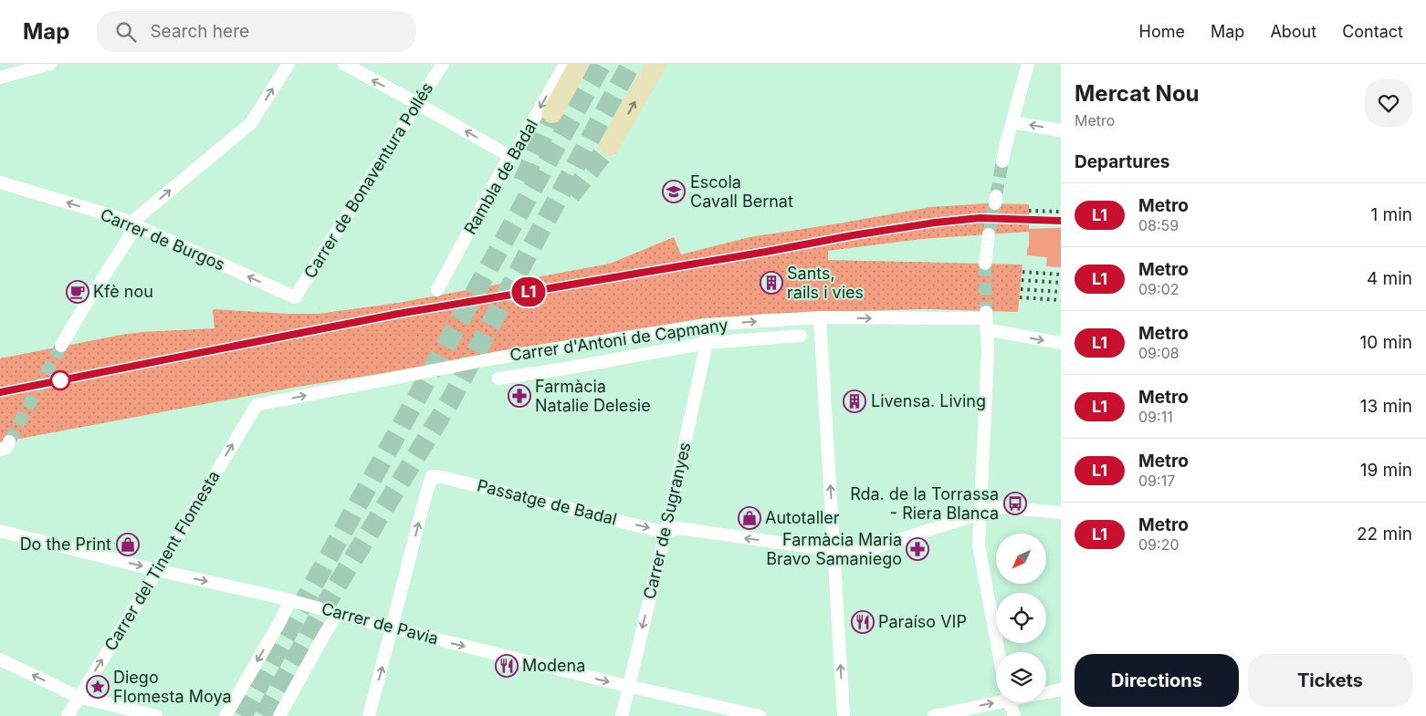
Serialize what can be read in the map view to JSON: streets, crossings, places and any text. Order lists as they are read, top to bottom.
{
  "streets": {
    "street": [
      "Rambla de Badal",
      "Carrer de Bonaventura Pollés",
      "Carrer de Burgos",
      "Carrer d'Antoni de Capmany",
      "Passatge de Badal",
      "Carrer de Sugranyes",
      "Carrer del Tinent Flomesta",
      "Carrer de Pavia"
    ]
  },
  "crossings": [
    ["Carrer de Bonaventura Pollés", "Carrer de Burgos"],
    ["Carrer d'Antoni de Capmany", "Carrer de Sugranyes"],
    ["Carrer d'Antoni de Capmany", "Carrer del Tinent Flomesta"],
    ["Passatge de Badal", "Carrer de Sugranyes"],
    ["Passatge de Badal", "Carrer de Pavia"],
    ["Carrer de Sugranyes", "Carrer de Pavia"],
    ["Carrer del Tinent Flomesta", "Carrer de Pavia"]
  ],
  "one_way": [
    "Rambla de Badal",
    "Carrer de Burgos",
    "Carrer de Sugranyes",
    "Carrer del Tinent Flomesta",
    "Carrer de Pavia"
  ],
  "places": {
    "school or university": ["Escola Cavall Bernat"],
    "building": ["Sants, rails i vies", "Livensa. Living"],
    "cafe": ["Kfè nou"],
    "pharmacy": ["Farmàcia Natalie Delesie", "Farmàcia Maria Bravo Samaniego"],
    "bus stop": ["Rda. de la Torrassa - Riera Blanca"],
    "shop": ["Autotaller", "Do the Print"],
    "restaurant": ["Paraíso VIP", "Modena"],
    "place": ["Diego Flomesta Moya"]
  },
  "lines": ["metro line L1"],
  "north": "bottom left",
  "page": {
    "header": "Map",
    "search": "Search here",
    "nav": [
      "Home",
      "Map",
      "About",
      "Contact"
    ],
    "on_map": "L1",
    "heading": [
      ["Mercat Nou", "Metro"],
      "Departures"
    ],
    "list": [
      {
        "mark": "L1",
        "name": "Metro",
        "note": "08:59",
        "value": "1 min"
      },
      {
        "mark": "L1",
        "name": "Metro",
        "note": "09:02",
        "value": "4 min"
      },
      {
        "mark": "L1",
        "name": "Metro",
        "note": "09:08",
        "value": "10 min"
      },
      {
        "mark": "L1",
        "name": "Metro",
        "note": "09:11",
        "value": "13 min"
      },
      {
        "mark": "L1",
        "name": "Metro",
        "note": "09:17",
        "value": "19 min"
      },
      {
        "mark": "L1",
        "name": "Metro",
        "note": "09:20",
        "value": "22 min"
      }
    ],
    "buttons": ["Directions", "Tickets"]
  }
}
